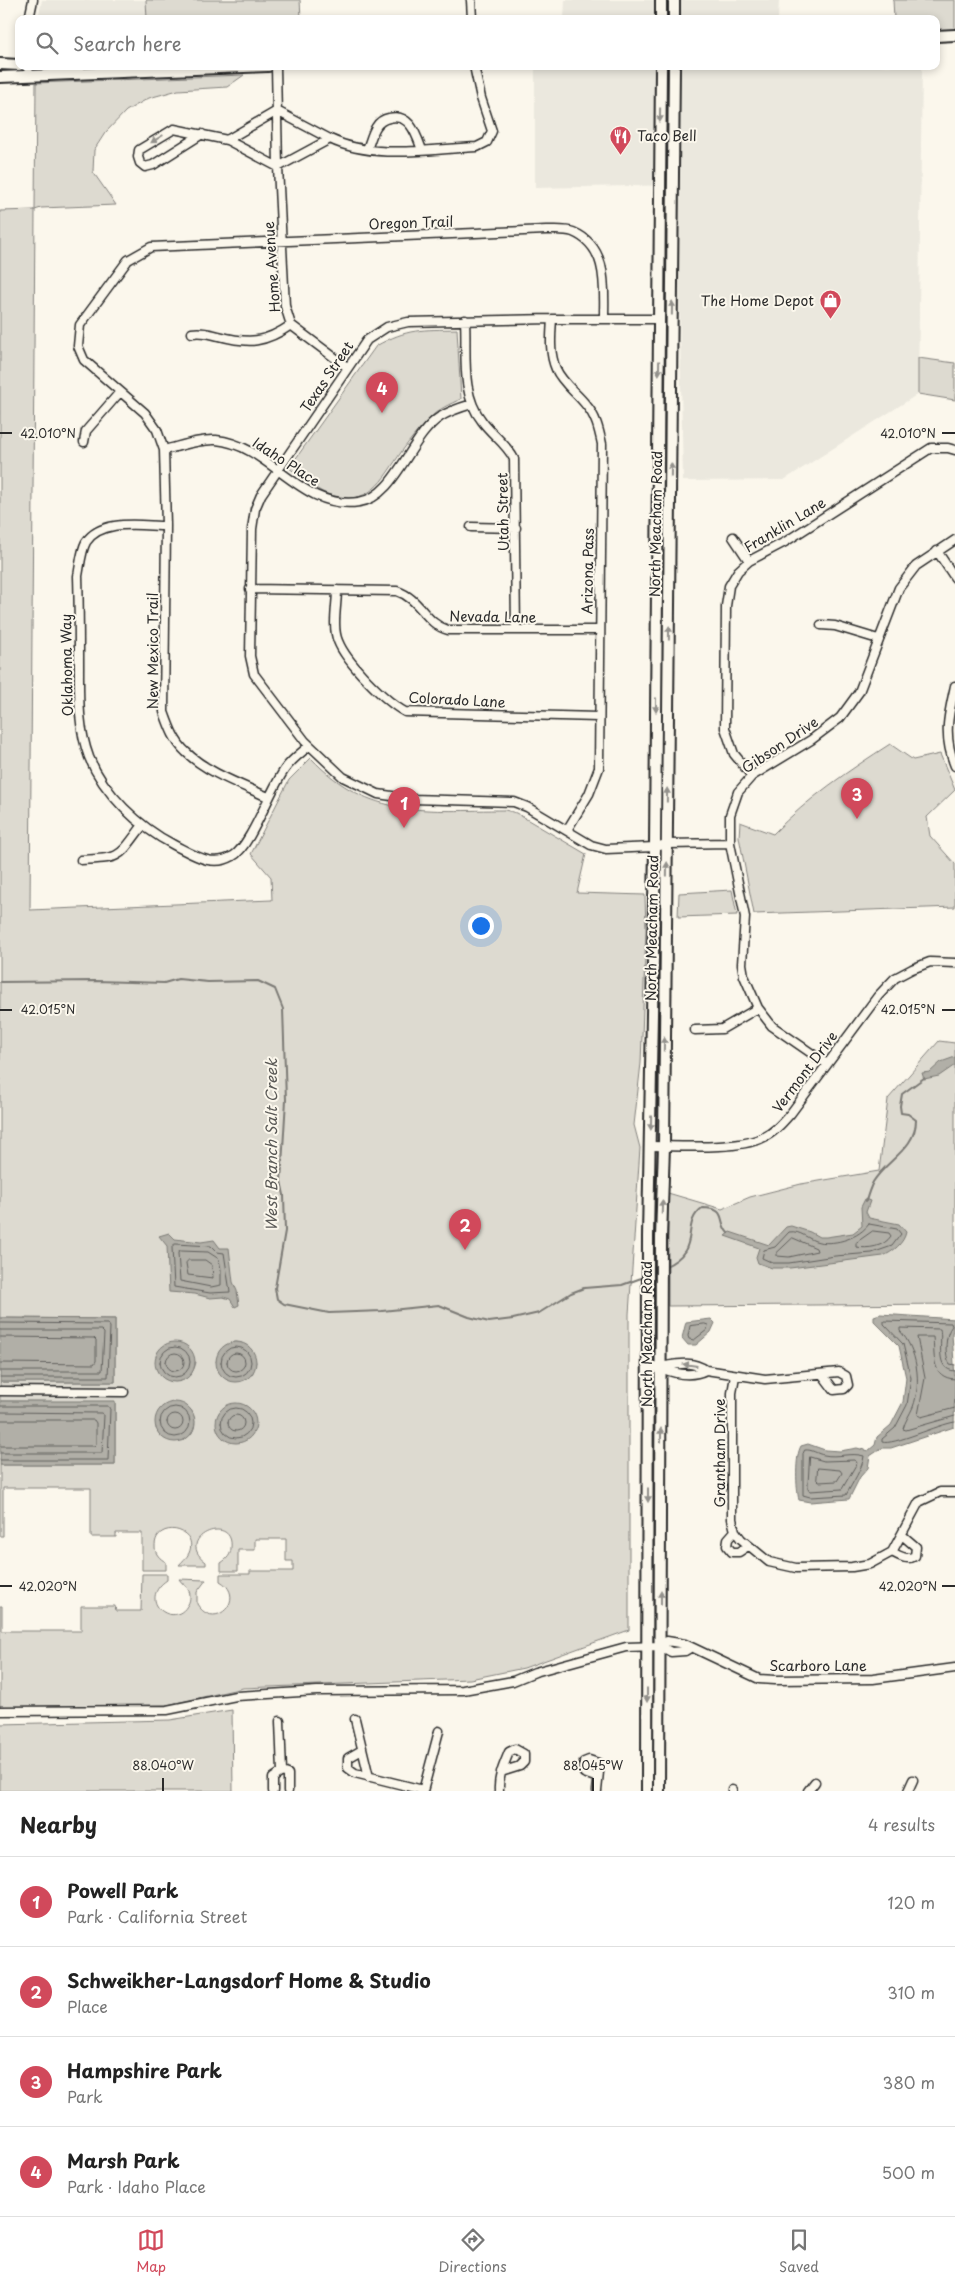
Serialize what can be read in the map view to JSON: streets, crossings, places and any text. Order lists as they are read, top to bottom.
{
  "streets": {
    "main road": ["North Meacham Road"],
    "street": [
      "Oregon Trail",
      "Home Avenue",
      "Texas Street",
      "Idaho Place",
      "Utah Street",
      "Franklin Lane",
      "Arizona Pass",
      "Nevada Lane",
      "New Mexico Trail",
      "Oklahoma Way",
      "Colorado Lane",
      "Gibson Drive",
      "Vermont Drive",
      "Grantham Drive",
      "Scarboro Lane"
    ]
  },
  "crossings": [
    ["Oregon Trail", "Home Avenue"],
    ["Oregon Trail", "Texas Street"],
    ["Home Avenue", "Texas Street"],
    ["Texas Street", "Idaho Place"],
    ["Texas Street", "Utah Street"],
    ["Texas Street", "North Meacham Road"],
    ["Texas Street", "Arizona Pass"],
    ["Texas Street", "Nevada Lane"],
    ["Texas Street", "Gibson Drive"],
    ["Idaho Place", "Utah Street"],
    ["Idaho Place", "New Mexico Trail"],
    ["Utah Street", "Nevada Lane"],
    ["North Meacham Road", "Vermont Drive"],
    ["North Meacham Road", "Scarboro Lane"],
    ["Franklin Lane", "Gibson Drive"],
    ["Arizona Pass", "Nevada Lane"],
    ["Arizona Pass", "Colorado Lane"],
    ["Nevada Lane", "Colorado Lane"],
    ["New Mexico Trail", "Oklahoma Way"],
    ["Gibson Drive", "Vermont Drive"]
  ],
  "water": ["West Branch Salt Creek"],
  "places": {
    "restaurant": ["Taco Bell"],
    "shop": ["The Home Depot"]
  },
  "page": {
    "search": "Search here",
    "pins": [
      "4",
      "3",
      "1",
      "2"
    ],
    "heading": ["Nearby", "4 results"],
    "list": [
      {
        "mark": "1",
        "name": "Powell Park",
        "note": "Park · California Street",
        "value": "120 m"
      },
      {
        "mark": "2",
        "name": "Schweikher-Langsdorf Home & Studio",
        "note": "Place",
        "value": "310 m"
      },
      {
        "mark": "3",
        "name": "Hampshire Park",
        "note": "Park",
        "value": "380 m"
      },
      {
        "mark": "4",
        "name": "Marsh Park",
        "note": "Park · Idaho Place",
        "value": "500 m"
      }
    ],
    "nav": ["Map", "Directions", "Saved"]
  },
  "coordinates": [
    "42.010°N",
    "42.015°N",
    "42.020°N",
    "88.040°W",
    "88.045°W"
  ]
}
